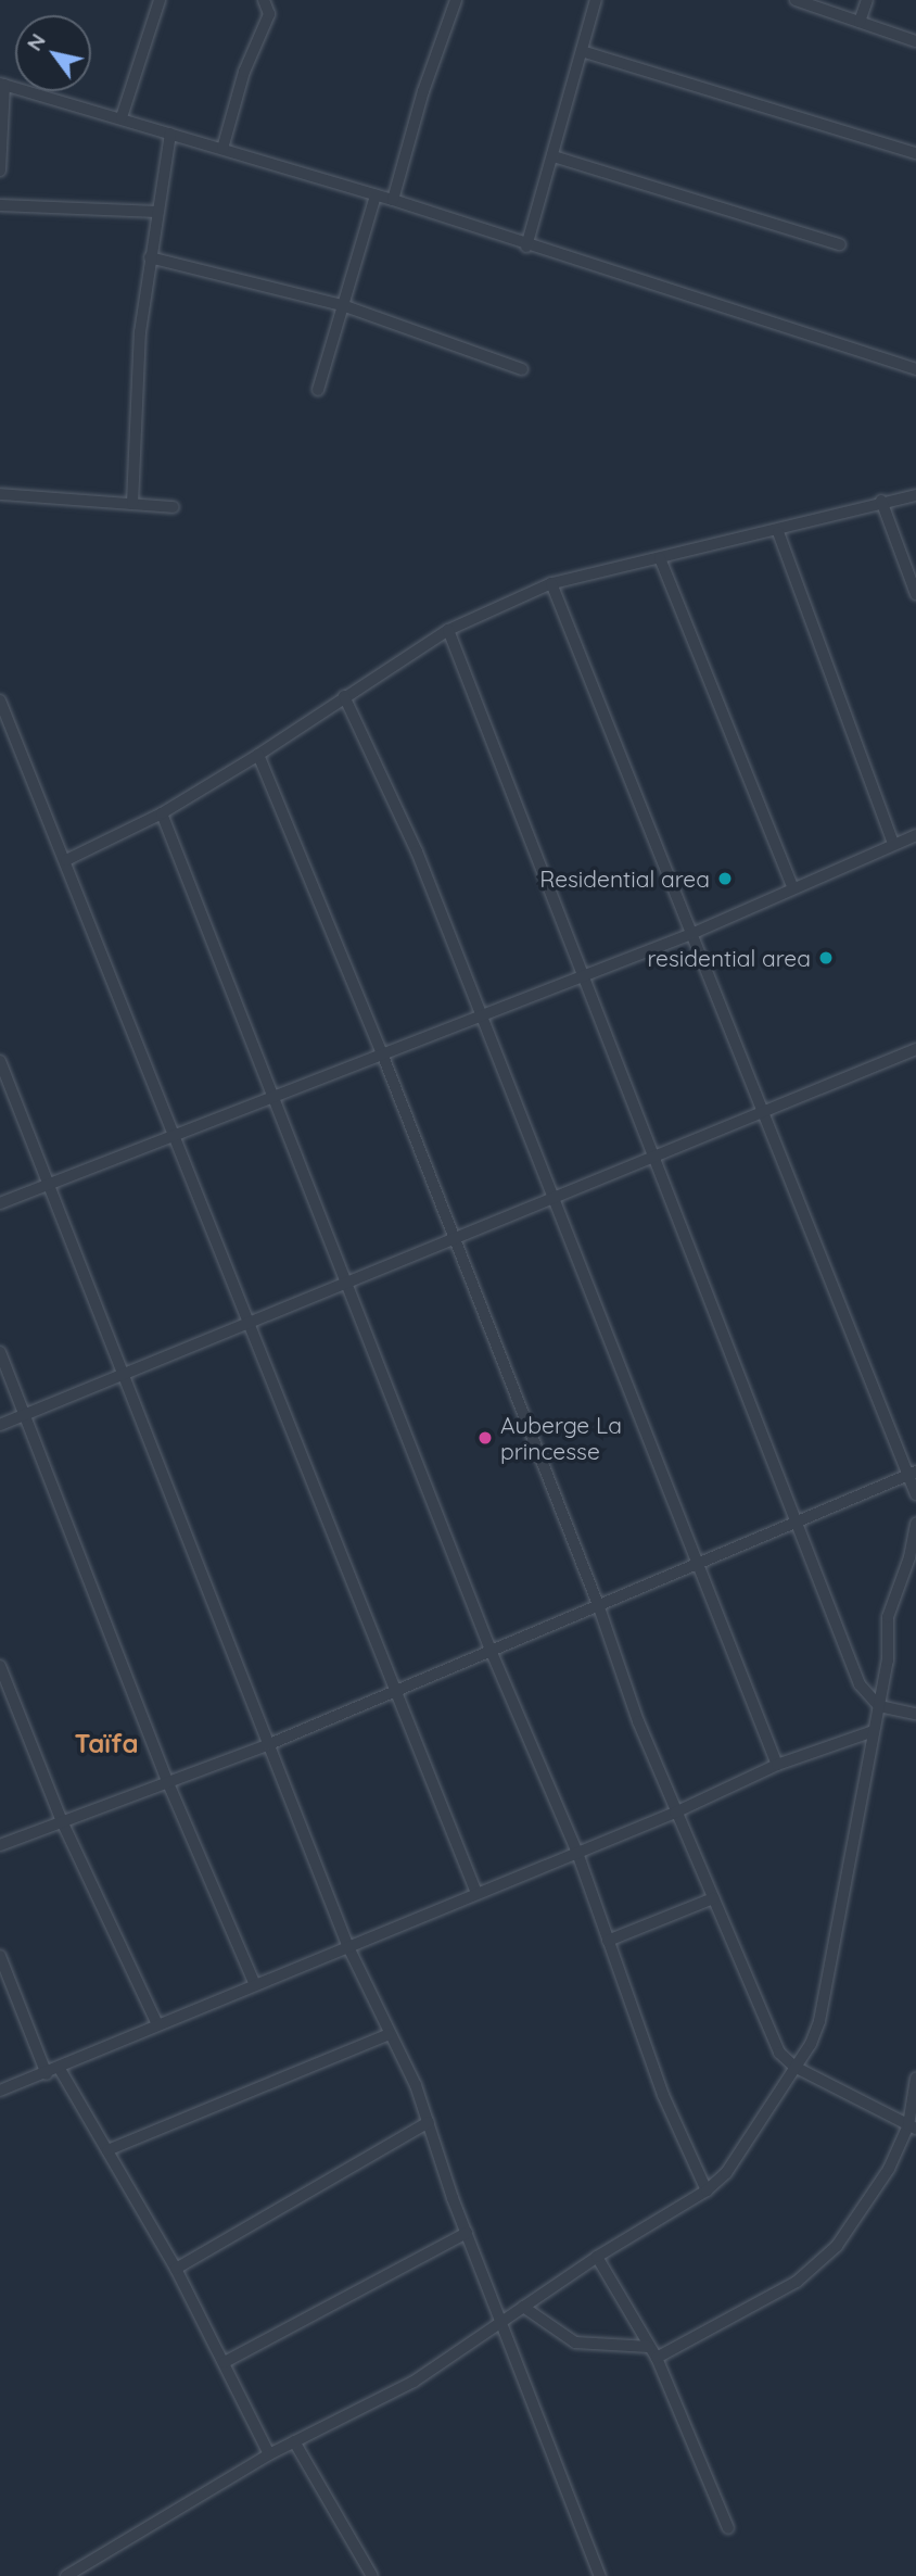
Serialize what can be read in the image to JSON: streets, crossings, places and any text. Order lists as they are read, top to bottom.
{
  "districts": ["Taïfa"],
  "places": ["Residential area", "residential area", "Auberge La princesse"],
  "north": "top left"
}
